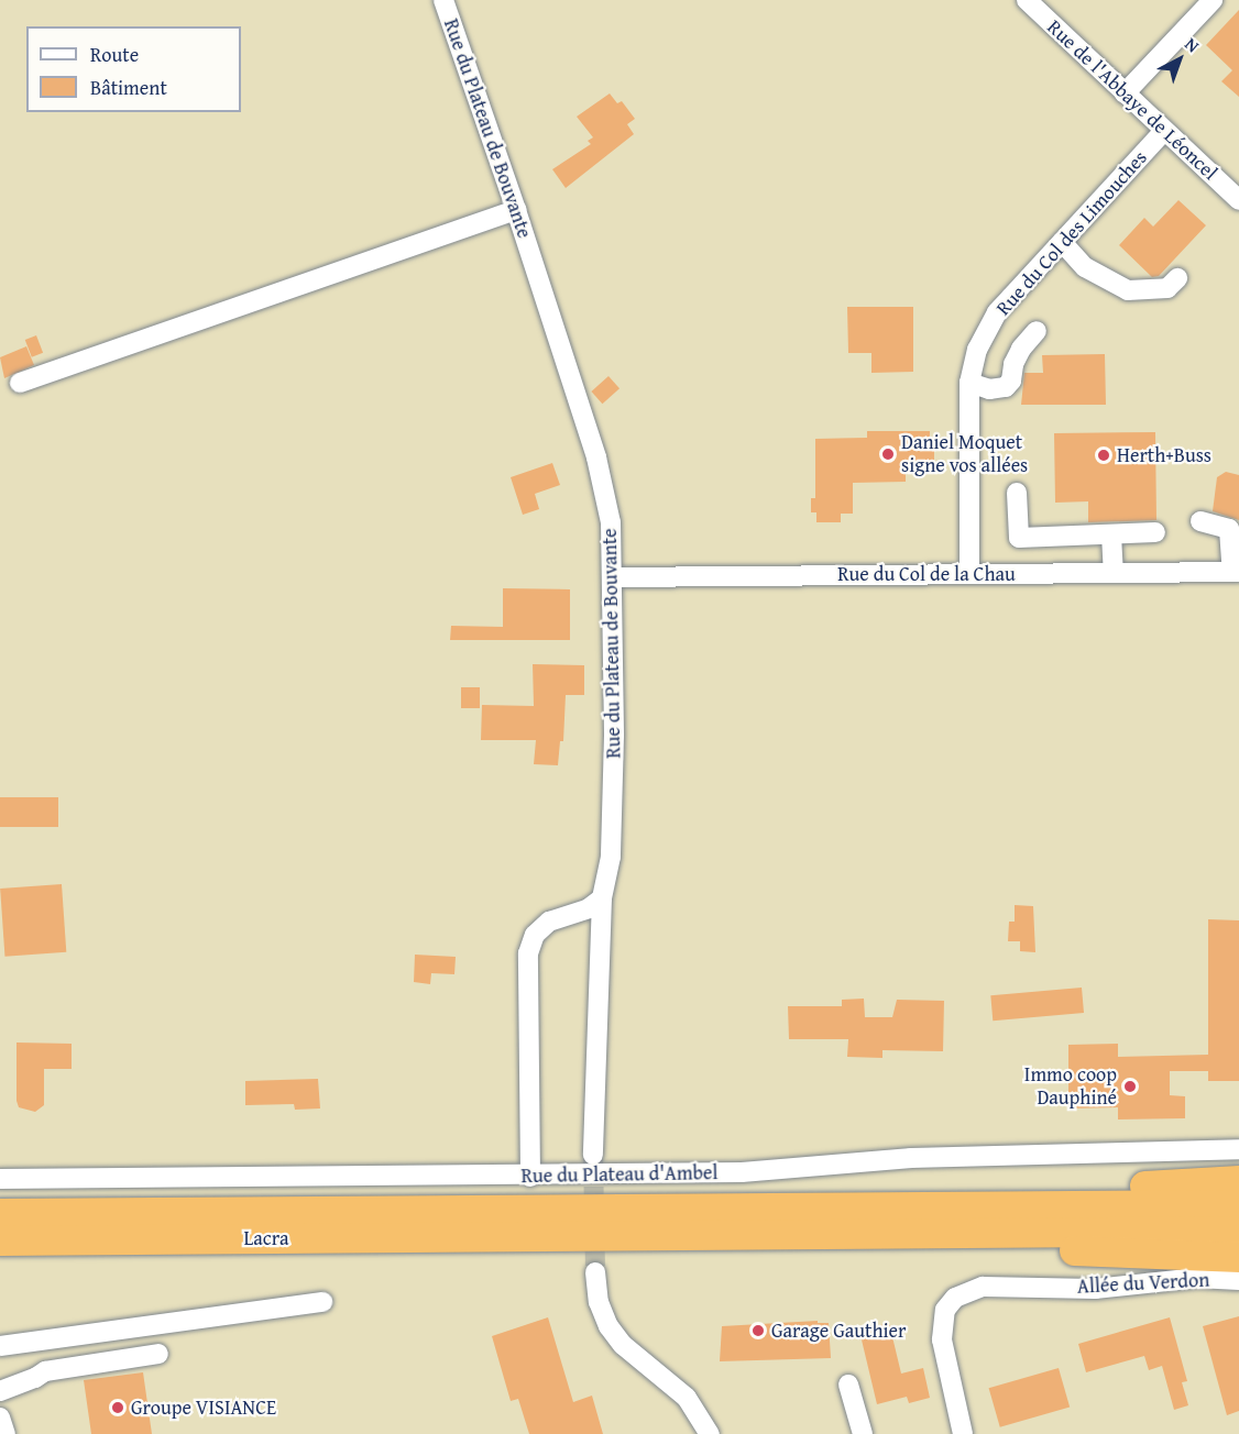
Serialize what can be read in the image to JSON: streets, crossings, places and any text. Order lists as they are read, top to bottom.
{
  "streets": {
    "highway": ["Lacra"],
    "street": [
      "Rue de l'Abbaye de Léoncel",
      "Rue du Plateau de Bouvante",
      "Rue du Col des Limouches",
      "Rue du Col de la Chau",
      "Rue du Plateau d'Ambel",
      "Allée du Verdon"
    ]
  },
  "crossings": [
    ["Rue de l'Abbaye de Léoncel", "Rue du Col des Limouches"],
    ["Rue du Plateau de Bouvante", "Rue du Col de la Chau"],
    ["Rue du Col des Limouches", "Rue du Col de la Chau"]
  ],
  "places": [
    "Daniel Moquet signe vos allées",
    "Herth+Buss",
    "Immo coop Dauphiné",
    "Garage Gauthier",
    "Groupe VISIANCE"
  ],
  "legend": ["Route", "Bâtiment"],
  "north": "top right"
}
